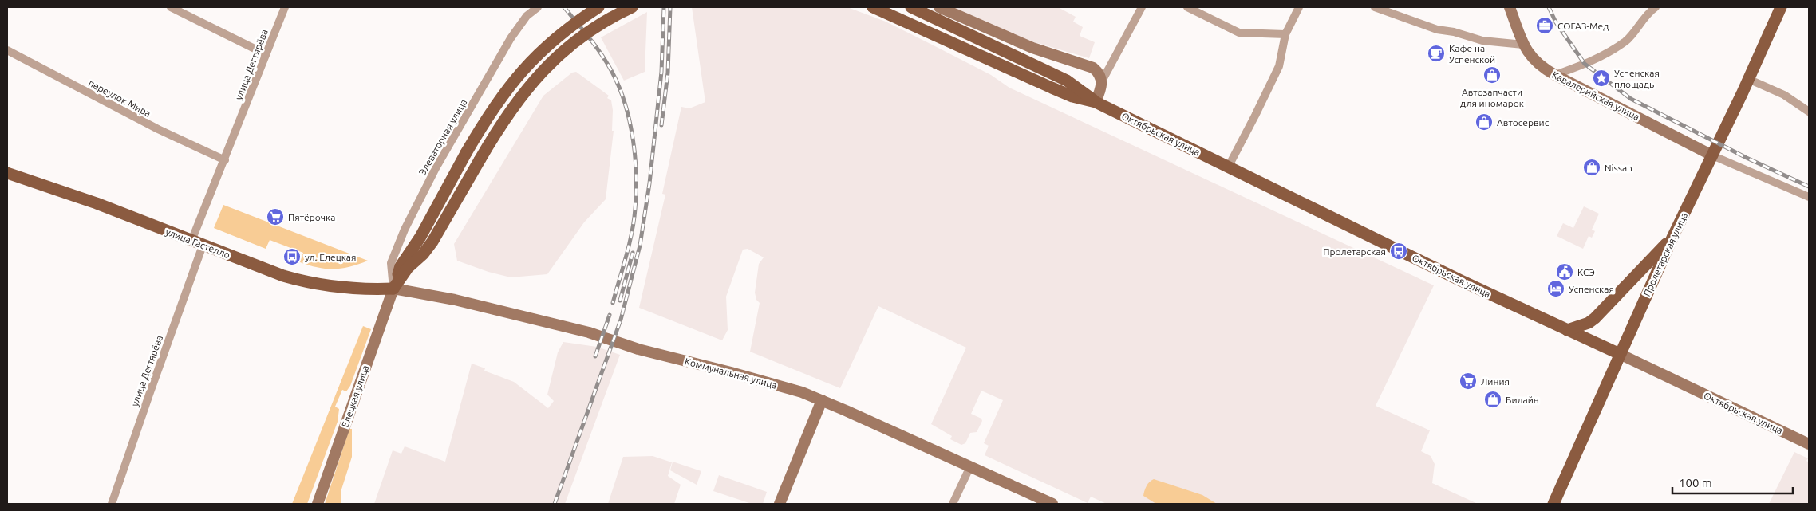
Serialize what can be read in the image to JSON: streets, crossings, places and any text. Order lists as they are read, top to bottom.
{
  "streets": {
    "main road": [
      "Кавалерийская улица",
      "Октябрьская улица",
      "улица Гастелло",
      "Пролетарская улица",
      "Коммунальная улица",
      "Елецкая улица"
    ],
    "street": ["улица Дегтярёва", "переулок Мира", "Элеваторная улица"]
  },
  "crossings": [
    ["улица Дегтярёва", "переулок Мира"],
    ["улица Дегтярёва", "улица Гастелло"],
    ["Кавалерийская улица", "Пролетарская улица"],
    ["Октябрьская улица", "Пролетарская улица"],
    ["Элеваторная улица", "улица Гастелло"],
    ["Элеваторная улица", "Коммунальная улица"],
    ["Элеваторная улица", "Елецкая улица"],
    ["улица Гастелло", "Коммунальная улица"],
    ["улица Гастелло", "Елецкая улица"],
    ["Коммунальная улица", "Елецкая улица"]
  ],
  "places": {
    "office": ["СОГАЗ-Мед"],
    "cafe": ["Кафе на Успенской"],
    "shop": [
      "Автозапчасти для иномарок",
      "Автосервис",
      "Nissan",
      "Билайн"
    ],
    "place": ["Успенская площадь"],
    "supermarket": ["Пятёрочка", "Линия"],
    "bus stop": ["Пролетарская", "ул. Елецкая"],
    "public building": ["КСЭ"],
    "hotel": ["Успенская"]
  },
  "scale_bar": "100 m"
}
